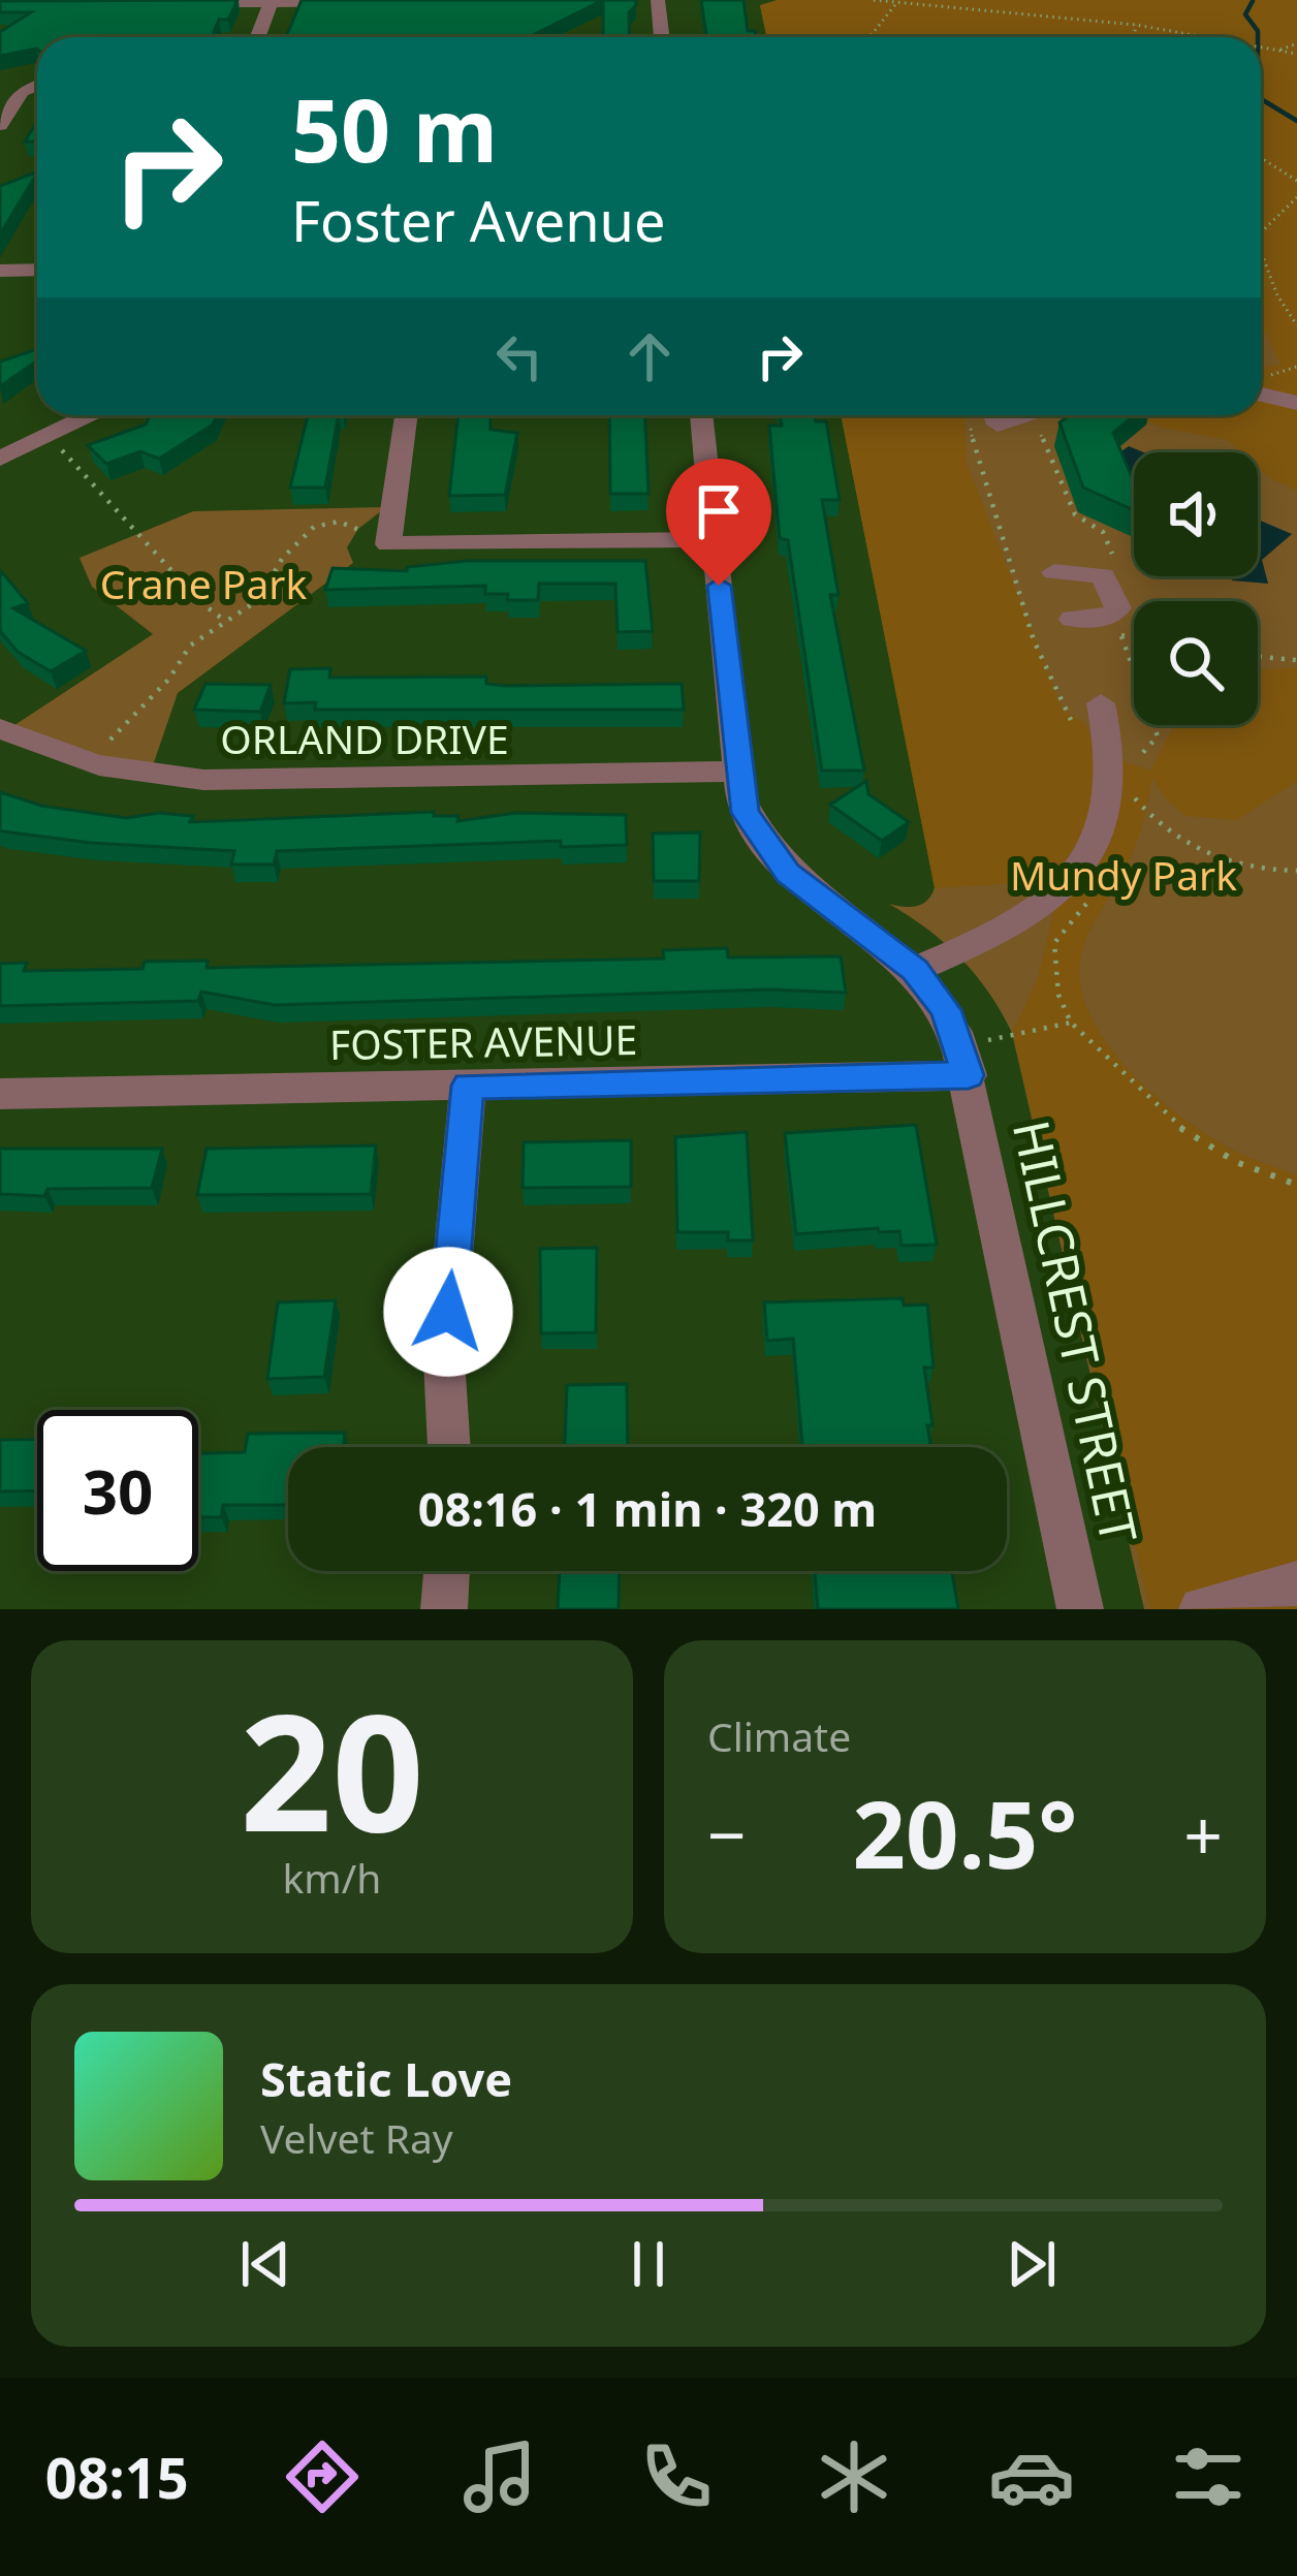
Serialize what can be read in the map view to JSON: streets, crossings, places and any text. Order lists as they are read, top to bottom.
{
  "streets": {
    "street": ["ORLAND DRIVE", "FOSTER AVENUE", "HILLCREST STREET"]
  },
  "crossings": [
    ["ORLAND DRIVE", "HILLCREST STREET"],
    ["FOSTER AVENUE", "HILLCREST STREET"]
  ],
  "parks": ["Crane Park", "Mundy Park"],
  "page": {
    "turn": ["50 m", "Foster Avenue"],
    "limit": "30",
    "trip": "08:16 · 1 min · 320 m",
    "tile": [
      ["20", "km/h"],
      "Climate"
    ],
    "heat": ["−", "20.5°", "+"],
    "song": ["Static Love", "Velvet Ray"],
    "tabs": "08:15"
  }
}
